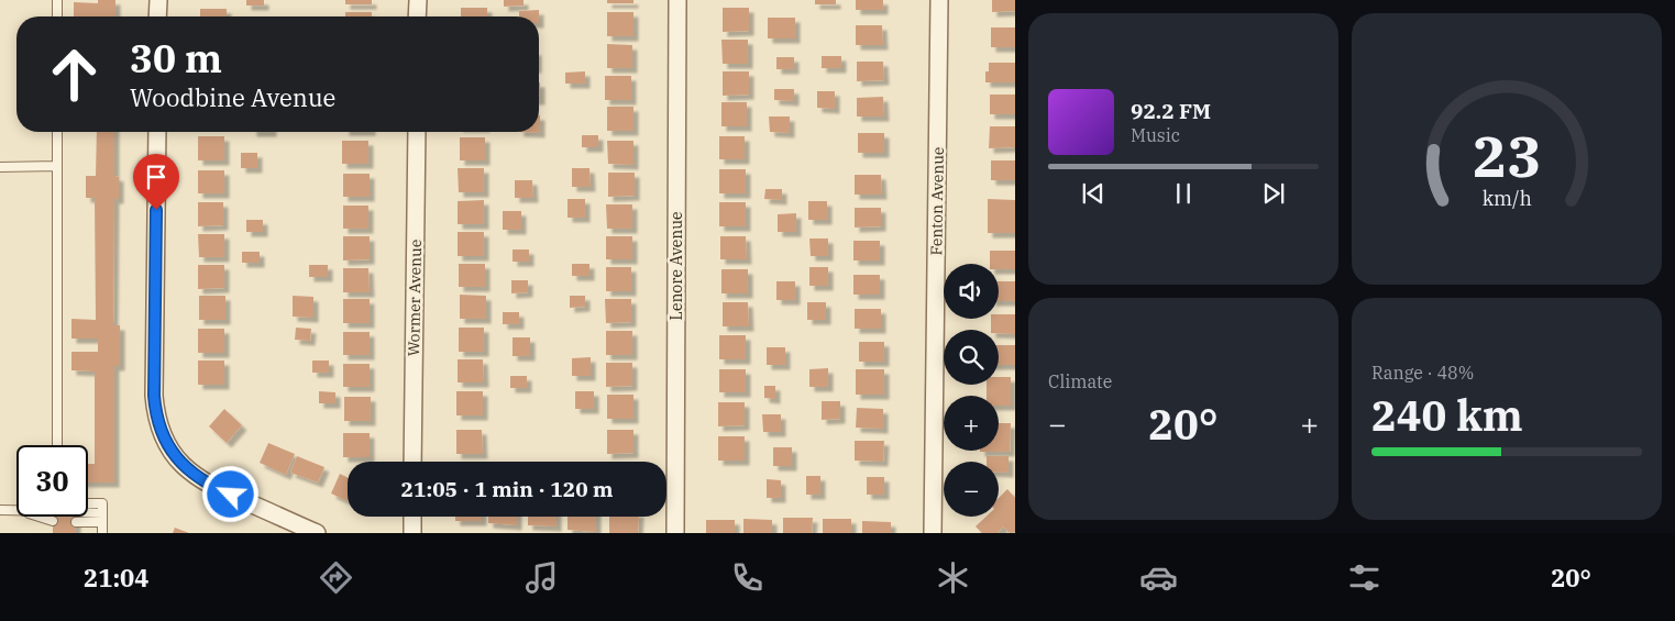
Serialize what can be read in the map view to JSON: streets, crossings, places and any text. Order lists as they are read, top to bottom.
{
  "streets": {
    "street": ["Fenton Avenue", "Lenore Avenue", "Wormer Avenue"]
  },
  "page": {
    "turn": ["30 m", "Woodbine Avenue"],
    "song": ["92.2 FM", "Music"],
    "map_buttons": ["+", "−"],
    "tile": [
      "Climate",
      ["Range · 48%", "240 km"]
    ],
    "heat": ["−", "20°", "+"],
    "limit": "30",
    "trip": "21:05 · 1 min · 120 m",
    "tabs": ["21:04", "20°"],
    "gauge": ["23", "km/h"]
  }
}
